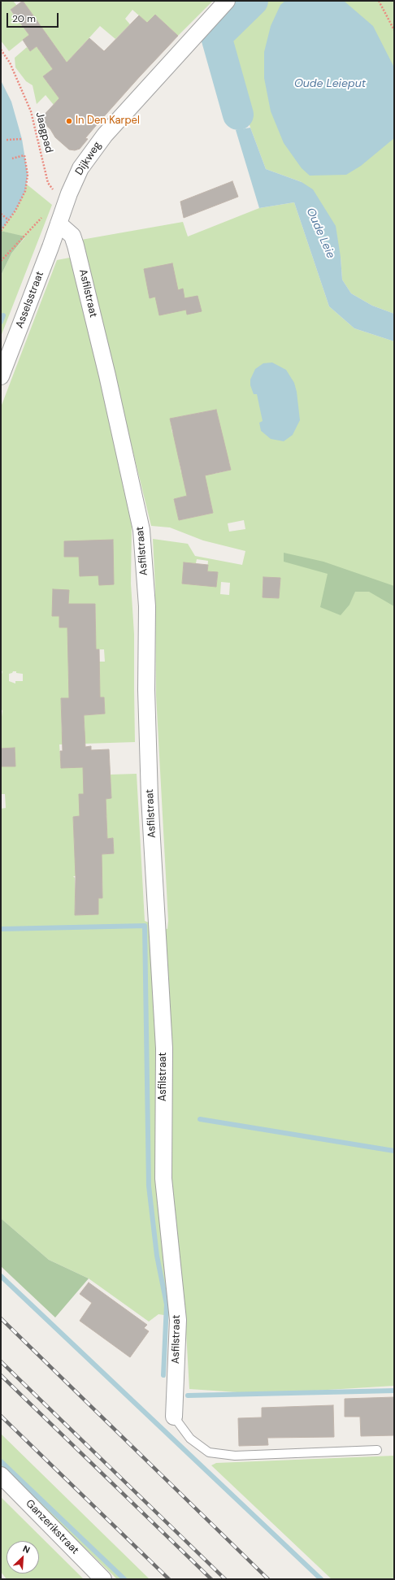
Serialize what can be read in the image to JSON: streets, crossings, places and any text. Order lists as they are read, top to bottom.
{
  "streets": {
    "street": [
      "Dijkweg",
      "Asfilstraat",
      "Asselsstraat",
      "Ganzerikstraat"
    ],
    "path": ["Jaagpad"]
  },
  "crossings": [
    ["Dijkweg", "Asfilstraat"],
    ["Dijkweg", "Asselsstraat"],
    ["Asfilstraat", "Asselsstraat"]
  ],
  "water": ["Oude Leieput", "Oude Leie"],
  "places": ["In Den Karpel"],
  "scale_bar": "20 m",
  "north": "top right"
}
